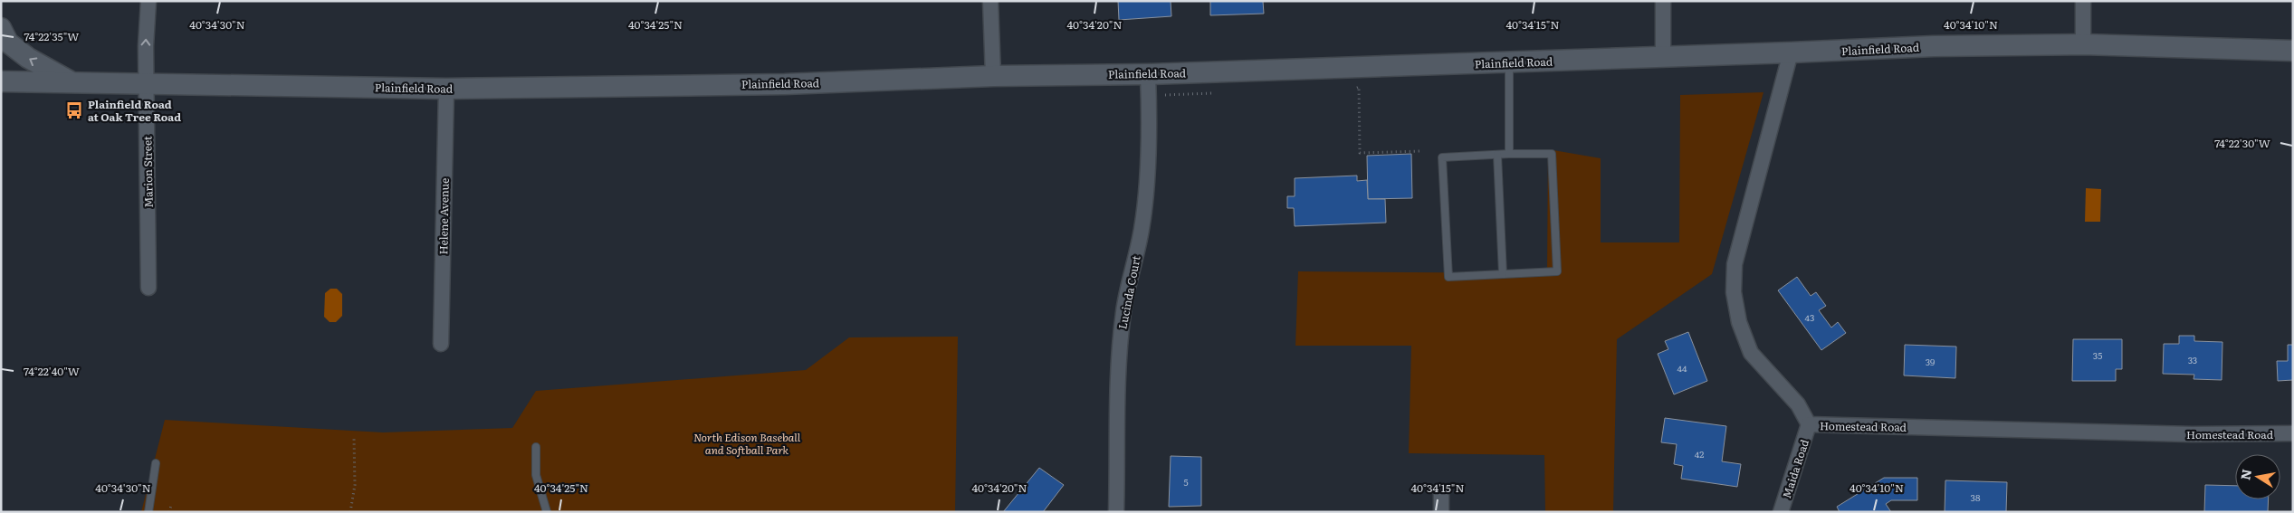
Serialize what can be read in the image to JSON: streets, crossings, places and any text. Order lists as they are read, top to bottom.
{
  "streets": {
    "street": [
      "Plainfield Road",
      "Marion Street",
      "Helene Avenue",
      "Lucinda Court",
      "Homestead Road",
      "Maida Road"
    ]
  },
  "crossings": [
    ["Plainfield Road", "Marion Street"],
    ["Plainfield Road", "Helene Avenue"],
    ["Plainfield Road", "Lucinda Court"],
    ["Plainfield Road", "Homestead Road"],
    ["Homestead Road", "Maida Road"]
  ],
  "parks": ["North Edison Baseball and Softball Park"],
  "places": {
    "bus stop": ["Plainfield Road at Oak Tree Road"]
  },
  "house_numbers": [
    "43",
    "35",
    "33",
    "39",
    "44",
    "42",
    "5",
    "38"
  ],
  "north": "left",
  "coordinates": [
    "40°34'30\"N",
    "40°34'25\"N",
    "40°34'20\"N",
    "40°34'15\"N",
    "40°34'10\"N",
    "74°22'35\"W",
    "74°22'30\"W",
    "74°22'40\"W"
  ]
}
